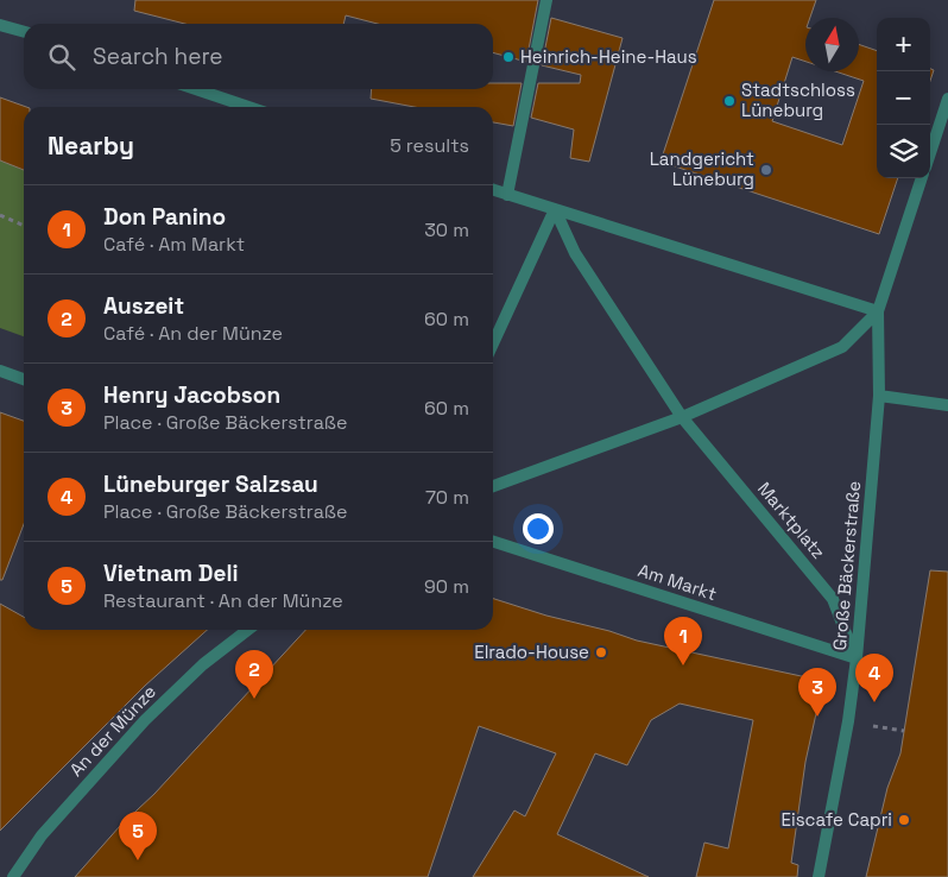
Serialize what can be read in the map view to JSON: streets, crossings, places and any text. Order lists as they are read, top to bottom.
{
  "streets": {
    "street": [
      "Marktplatz",
      "Große Bäckerstraße",
      "Am Markt",
      "An der Münze"
    ]
  },
  "crossings": [
    ["Marktplatz", "Große Bäckerstraße"],
    ["Marktplatz", "Am Markt"],
    ["Große Bäckerstraße", "Am Markt"]
  ],
  "places": [
    "Heinrich-Heine-Haus",
    "Stadtschloss Lüneburg",
    "Landgericht Lüneburg",
    "Elrado-House",
    "Eiscafe Capri"
  ],
  "north": "top",
  "page": {
    "map_buttons": ["+", "−"],
    "search": "Search here",
    "heading": ["Nearby", "5 results"],
    "list": [
      {
        "mark": "1",
        "name": "Don Panino",
        "note": "Café · Am Markt",
        "value": "30 m"
      },
      {
        "mark": "2",
        "name": "Auszeit",
        "note": "Café · An der Münze",
        "value": "60 m"
      },
      {
        "mark": "3",
        "name": "Henry Jacobson",
        "note": "Place · Große Bäckerstraße",
        "value": "60 m"
      },
      {
        "mark": "4",
        "name": "Lüneburger Salzsau",
        "note": "Place · Große Bäckerstraße",
        "value": "70 m"
      },
      {
        "mark": "5",
        "name": "Vietnam Deli",
        "note": "Restaurant · An der Münze",
        "value": "90 m"
      }
    ],
    "pins": [
      "1",
      "2",
      "4",
      "3",
      "5"
    ]
  }
}
